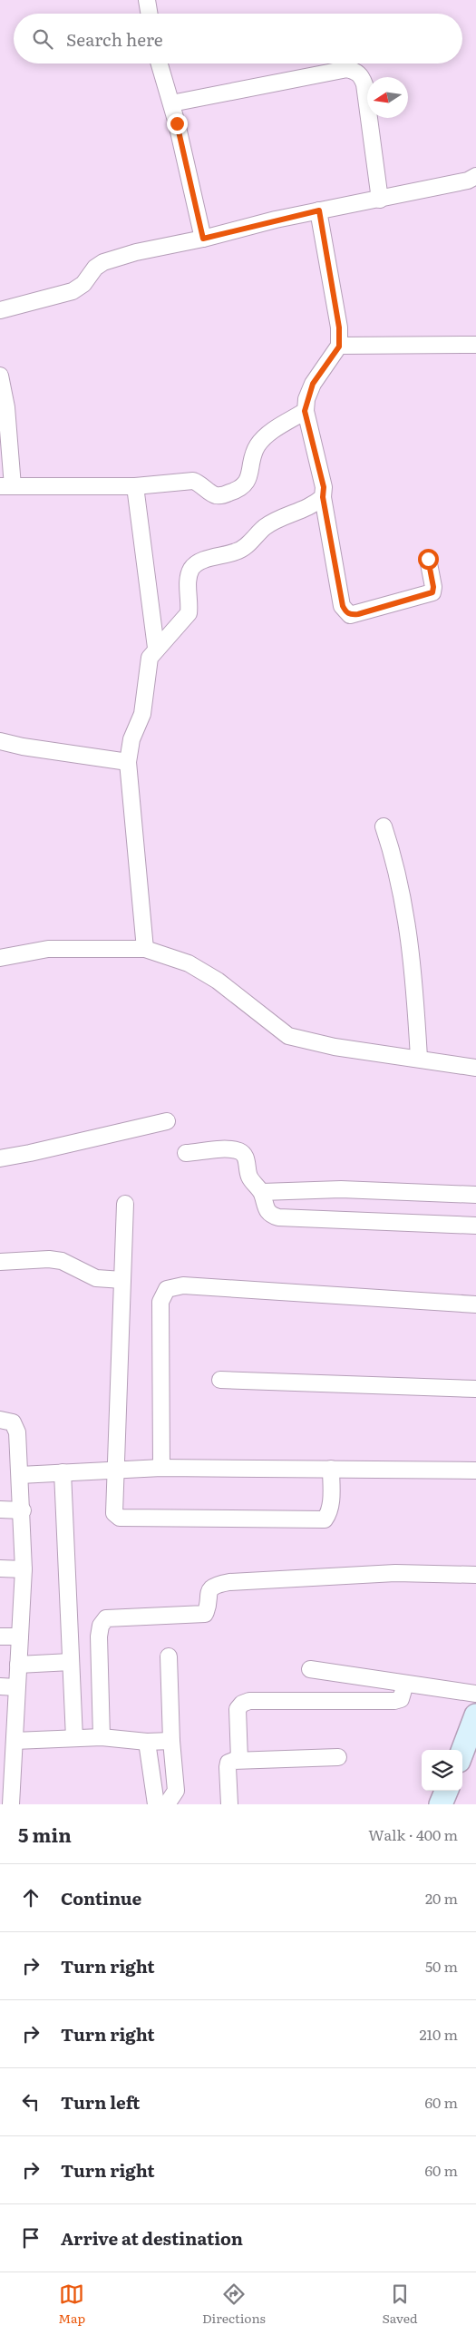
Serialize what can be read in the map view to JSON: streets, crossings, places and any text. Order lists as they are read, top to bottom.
{
  "north": "left",
  "page": {
    "search": "Search here",
    "heading": ["5 min", "Walk · 400 m"],
    "list": [
      ["Continue", "20 m"],
      ["Turn right", "50 m"],
      ["Turn right", "210 m"],
      ["Turn left", "60 m"],
      ["Turn right", "60 m"],
      "Arrive at destination"
    ],
    "nav": ["Map", "Directions", "Saved"]
  }
}
